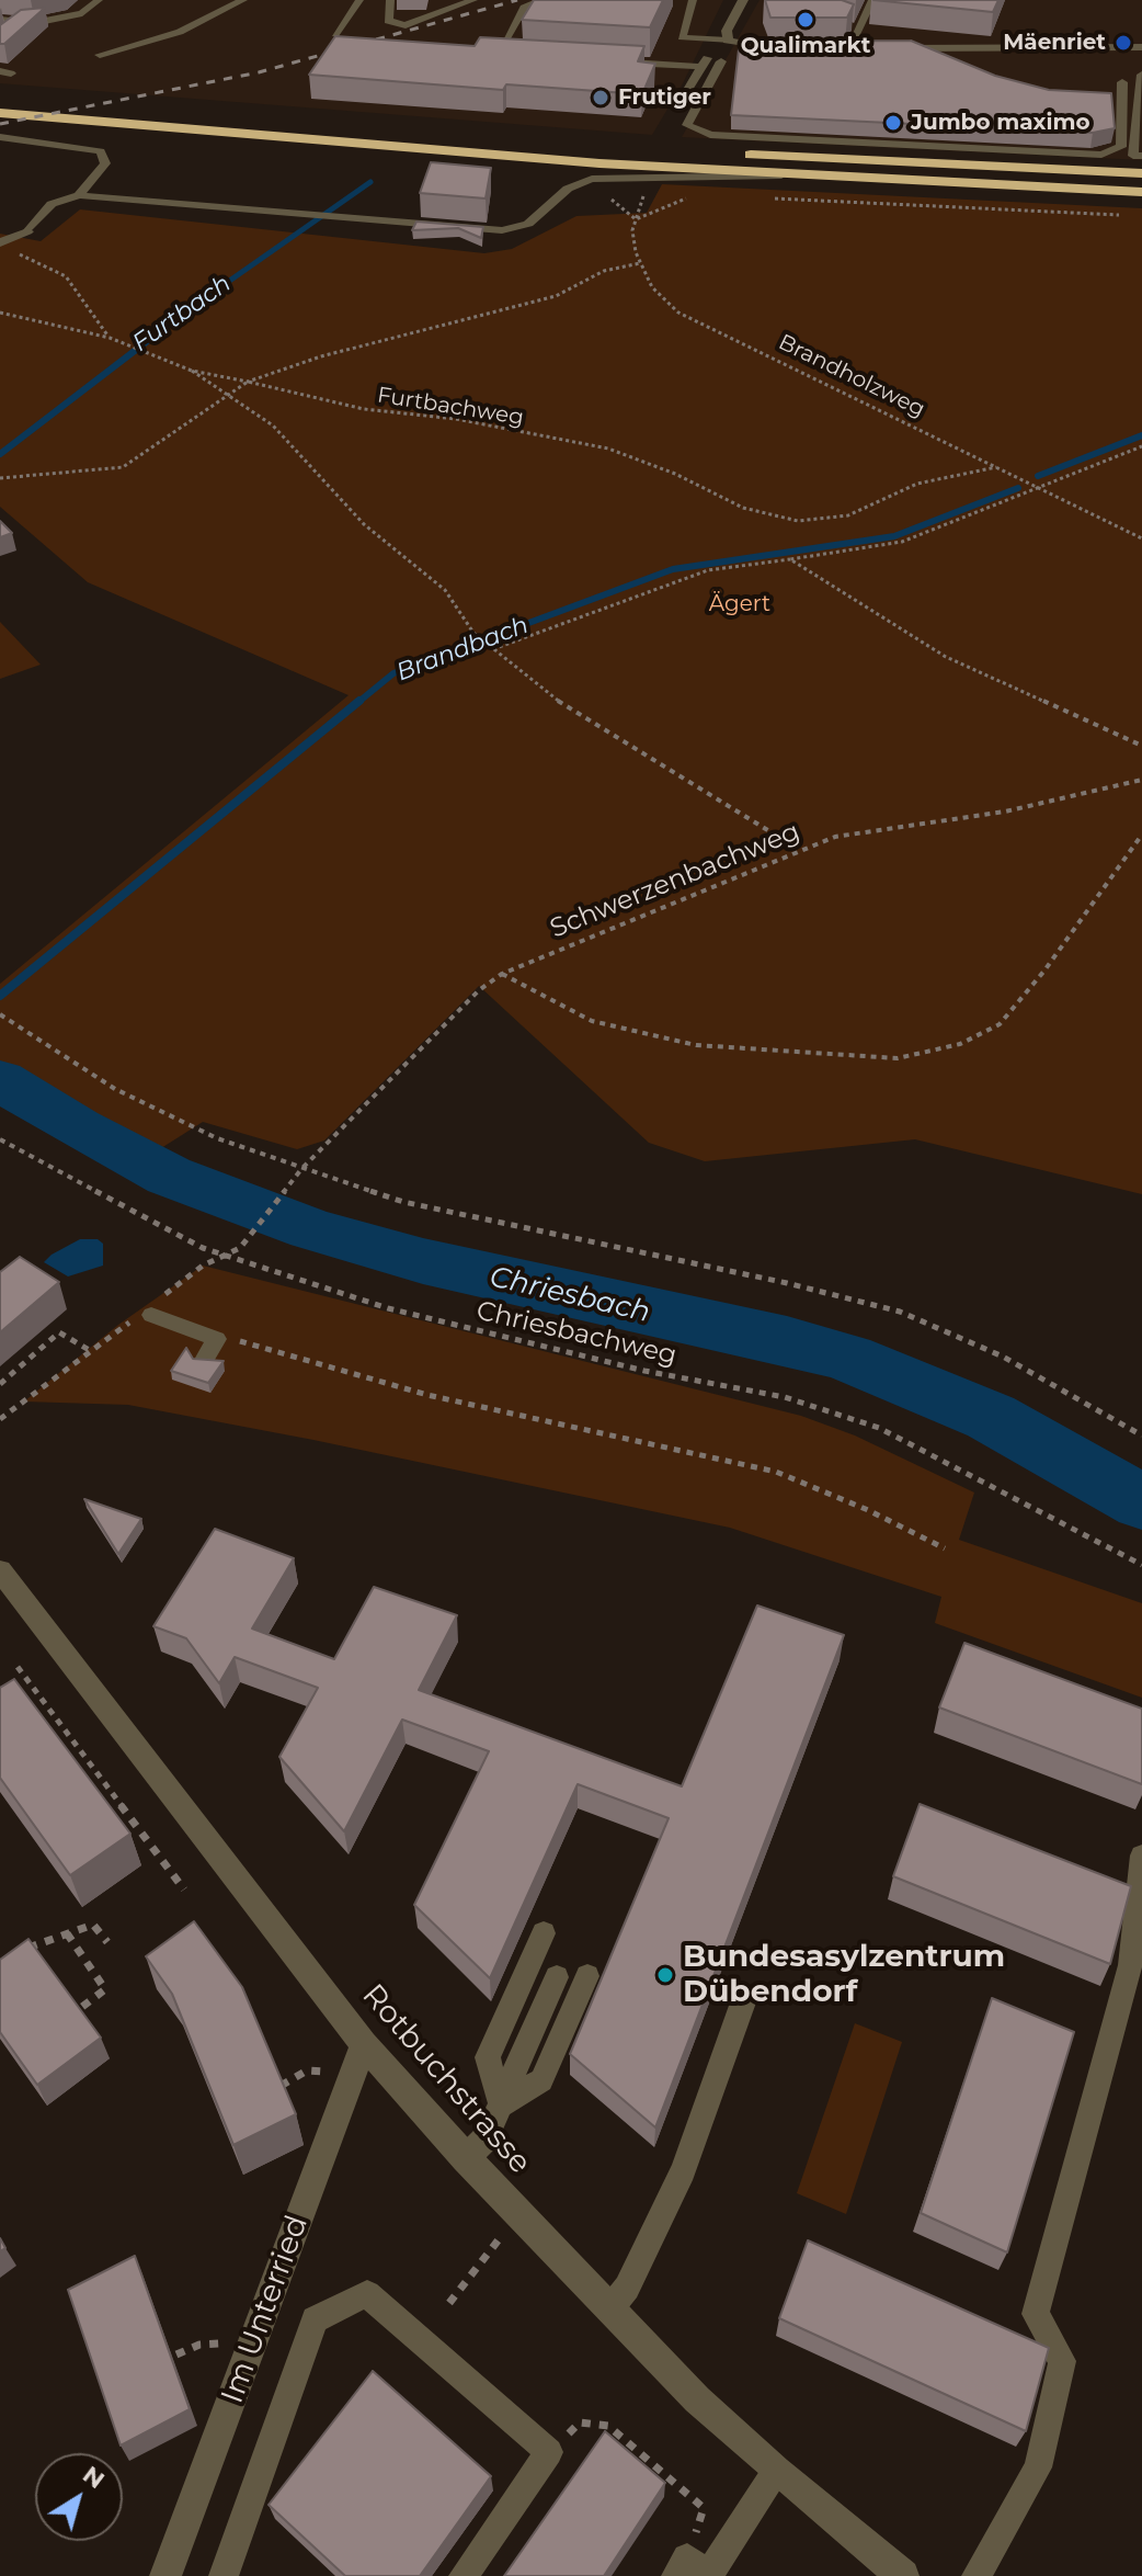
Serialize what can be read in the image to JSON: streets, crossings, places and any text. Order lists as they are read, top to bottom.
{
  "streets": {
    "street": ["Rotbuchstrasse", "Im Unterried"],
    "path": [
      "Brandholzweg",
      "Furtbachweg",
      "Schwerzenbachweg",
      "Chriesbachweg"
    ]
  },
  "crossings": [
    ["Brandholzweg", "Furtbachweg"],
    ["Schwerzenbachweg", "Chriesbachweg"],
    ["Rotbuchstrasse", "Im Unterried"]
  ],
  "water": ["Furtbach", "Brandbach", "Chriesbach"],
  "parks": ["Ägert"],
  "places": [
    "Qualimarkt",
    "Mäenriet",
    "Frutiger",
    "Jumbo maximo",
    "Bundesasylzentrum Dübendorf"
  ],
  "north": "top right"
}
